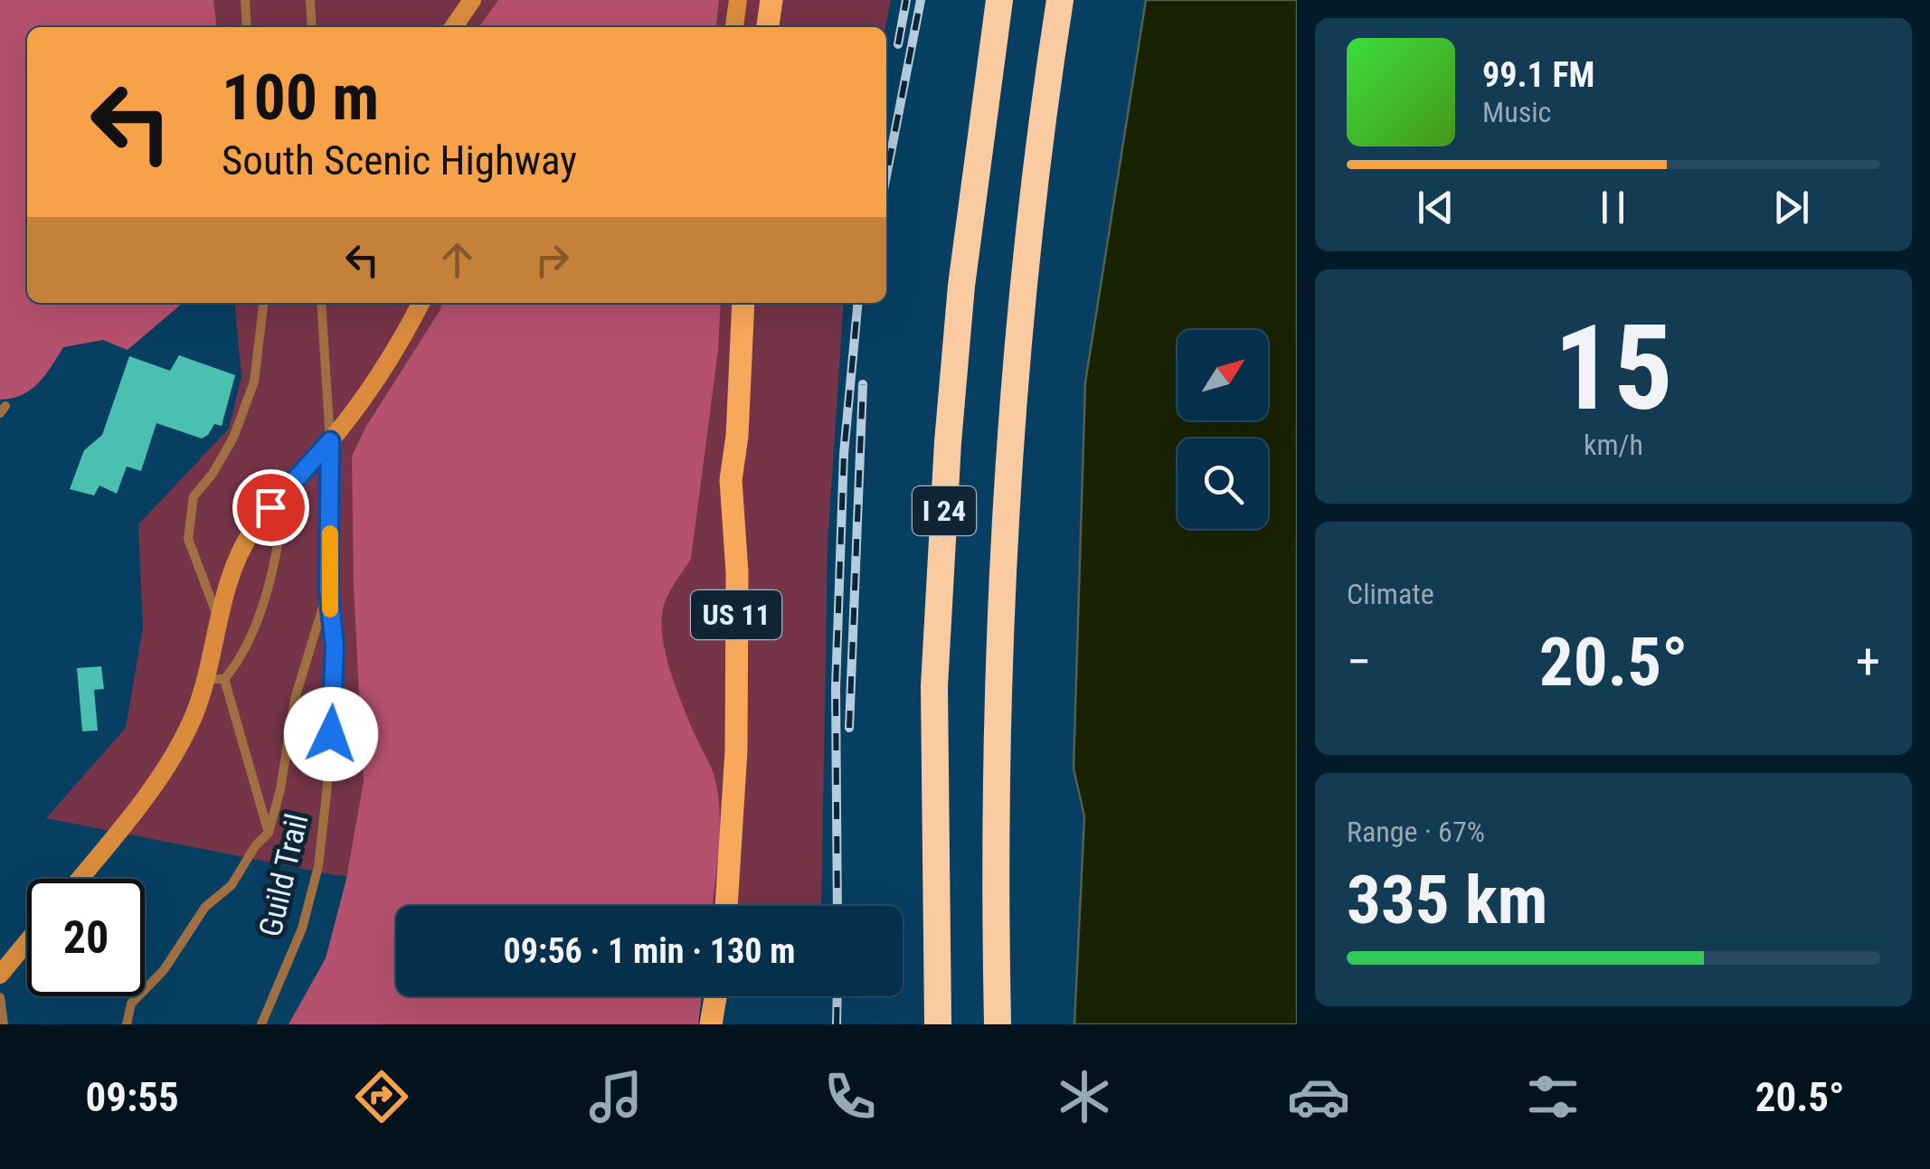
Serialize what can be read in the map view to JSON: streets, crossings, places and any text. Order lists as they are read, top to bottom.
{
  "streets": {
    "highway": ["I 24"],
    "main road": ["US 11"],
    "lane": ["Guild Trail"]
  },
  "north": "top right",
  "page": {
    "turn": ["100 m", "South Scenic Highway"],
    "song": ["99.1 FM", "Music"],
    "tile": [
      ["15", "km/h"],
      "Climate",
      ["Range · 67%", "335 km"]
    ],
    "heat": ["−", "20.5°", "+"],
    "limit": "20",
    "trip": "09:56 · 1 min · 130 m",
    "tabs": ["09:55", "20.5°"]
  }
}
